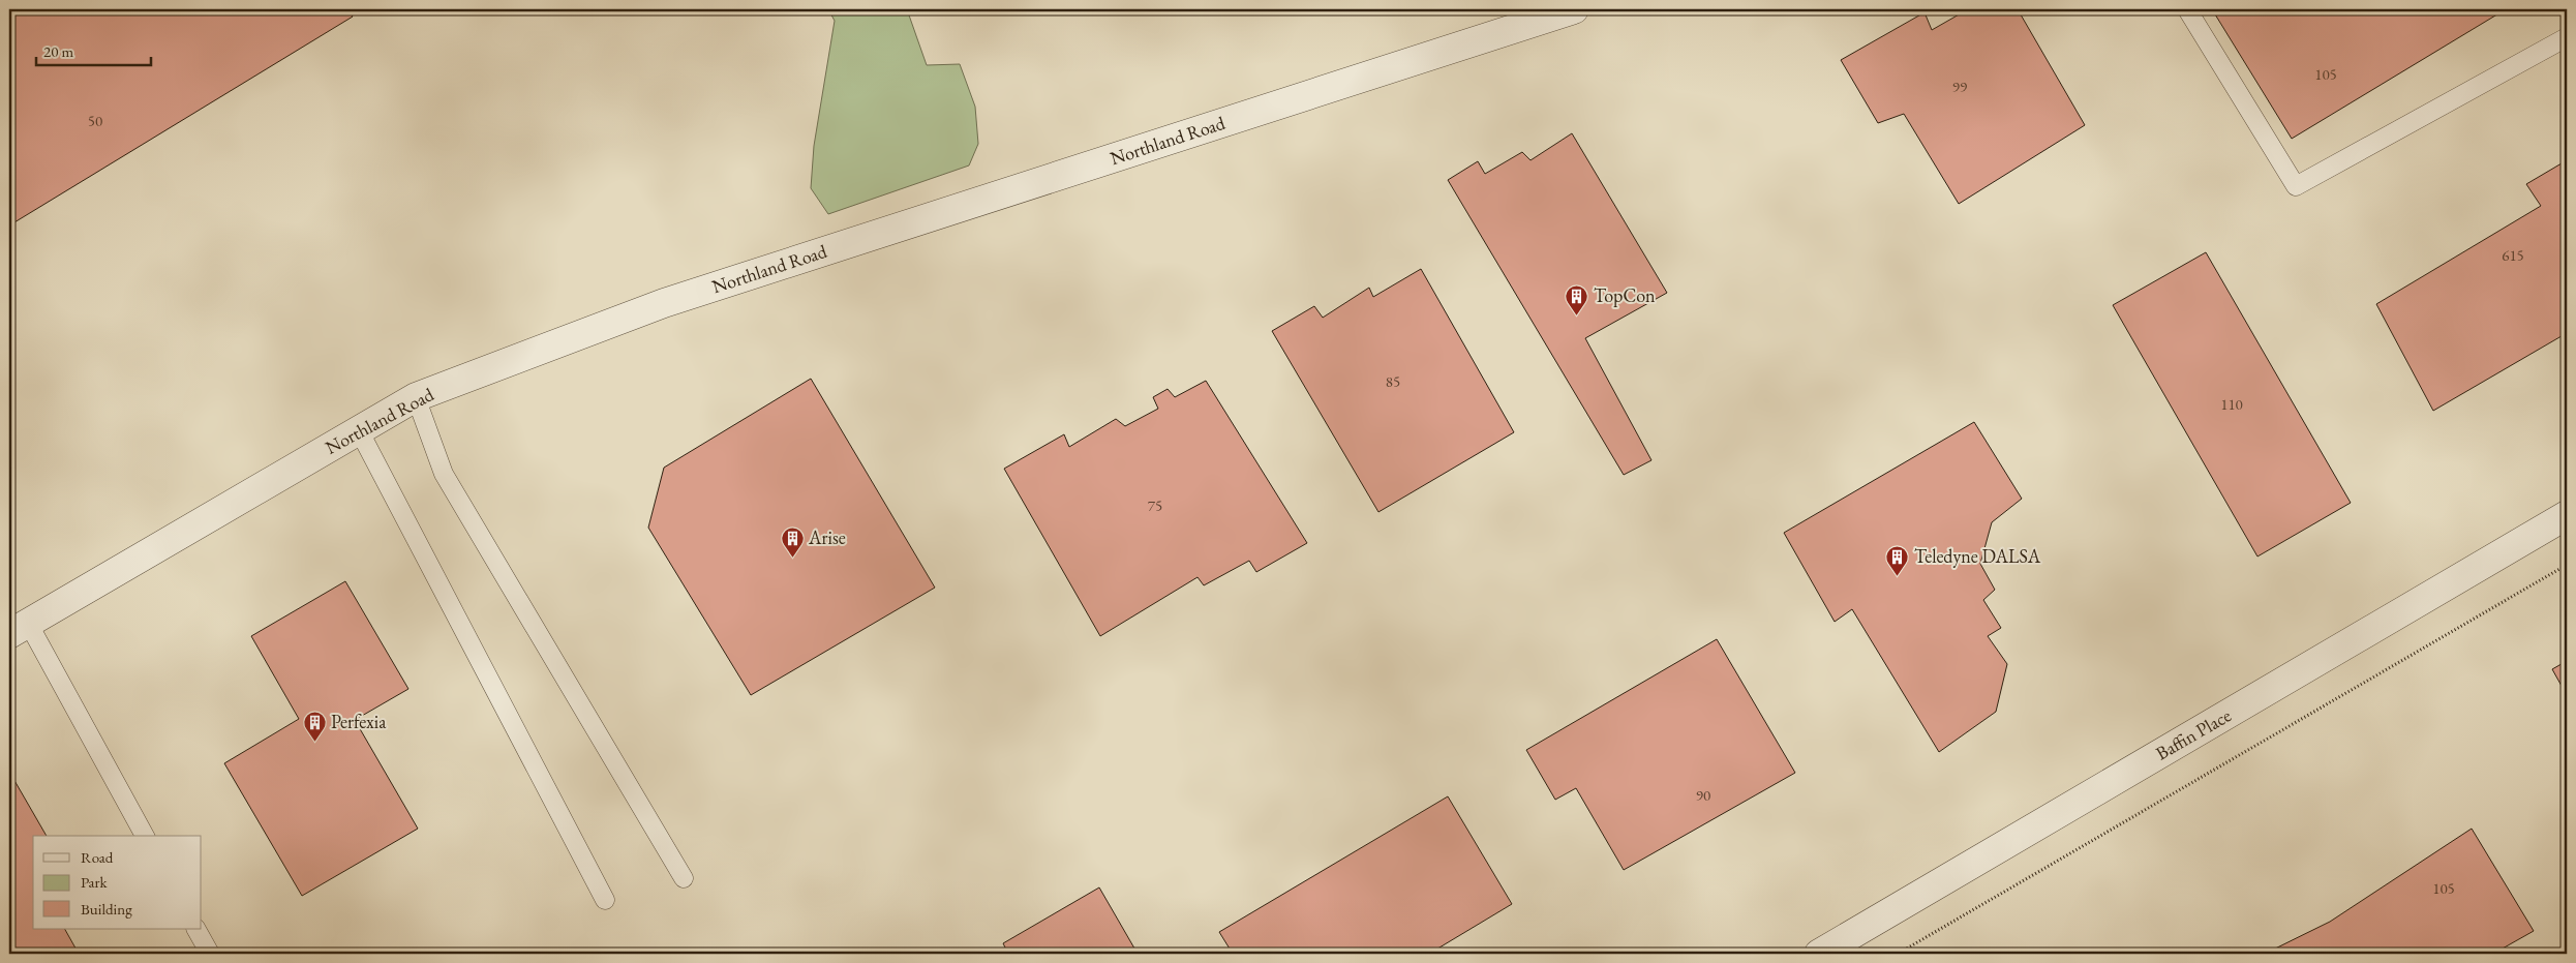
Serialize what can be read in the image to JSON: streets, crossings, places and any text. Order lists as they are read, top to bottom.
{
  "streets": {
    "street": ["Northland Road", "Baffin Place"]
  },
  "places": {
    "building": [
      "TopCon",
      "Arise",
      "Teledyne DALSA",
      "Perfexia"
    ]
  },
  "house_numbers": [
    "105",
    "99",
    "50",
    "615",
    "85",
    "110",
    "75",
    "90",
    "105"
  ],
  "legend": ["Road", "Park", "Building"],
  "scale_bar": "20 m"
}
